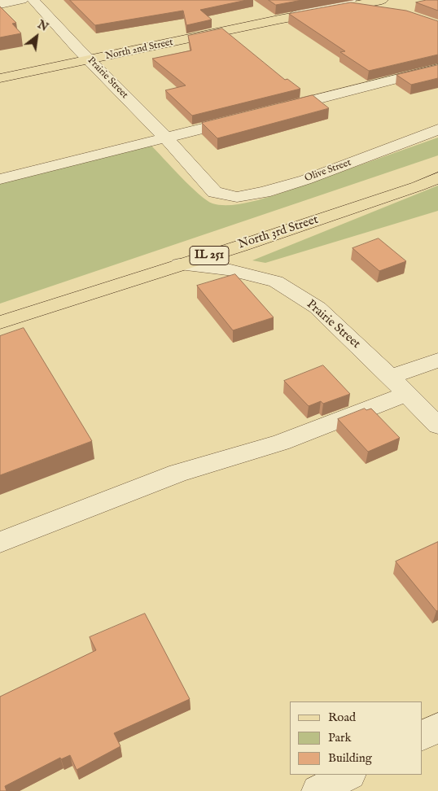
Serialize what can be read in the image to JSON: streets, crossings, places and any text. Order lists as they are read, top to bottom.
{
  "streets": {
    "main road": ["North 2nd Street", "North 3rd Street", "IL 251"],
    "street": ["Prairie Street", "Olive Street"]
  },
  "crossings": [
    ["North 2nd Street", "Prairie Street"],
    ["Prairie Street", "Olive Street"],
    ["Prairie Street", "North 3rd Street"]
  ],
  "legend": ["Road", "Park", "Building"],
  "north": "top right"
}
